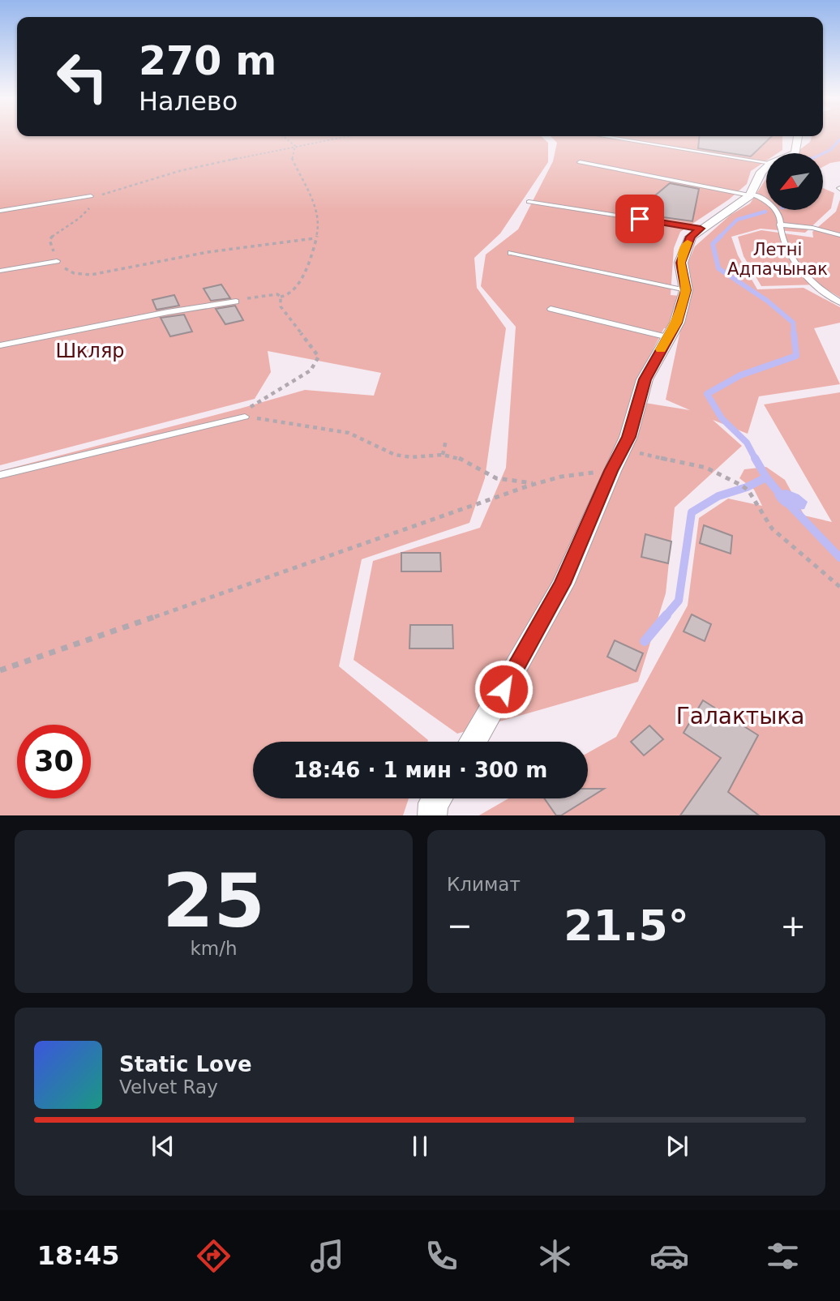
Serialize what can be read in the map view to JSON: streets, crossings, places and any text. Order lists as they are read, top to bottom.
{
  "parks": ["Летні Адпачынак", "Шкляр", "Галактыка"],
  "north": "bottom left",
  "page": {
    "turn": ["270 m", "Налево"],
    "limit": "30",
    "trip": "18:46 · 1 мин · 300 m",
    "tile": [
      ["25", "km/h"],
      "Климат"
    ],
    "heat": ["−", "21.5°", "+"],
    "song": ["Static Love", "Velvet Ray"],
    "tabs": "18:45"
  }
}
